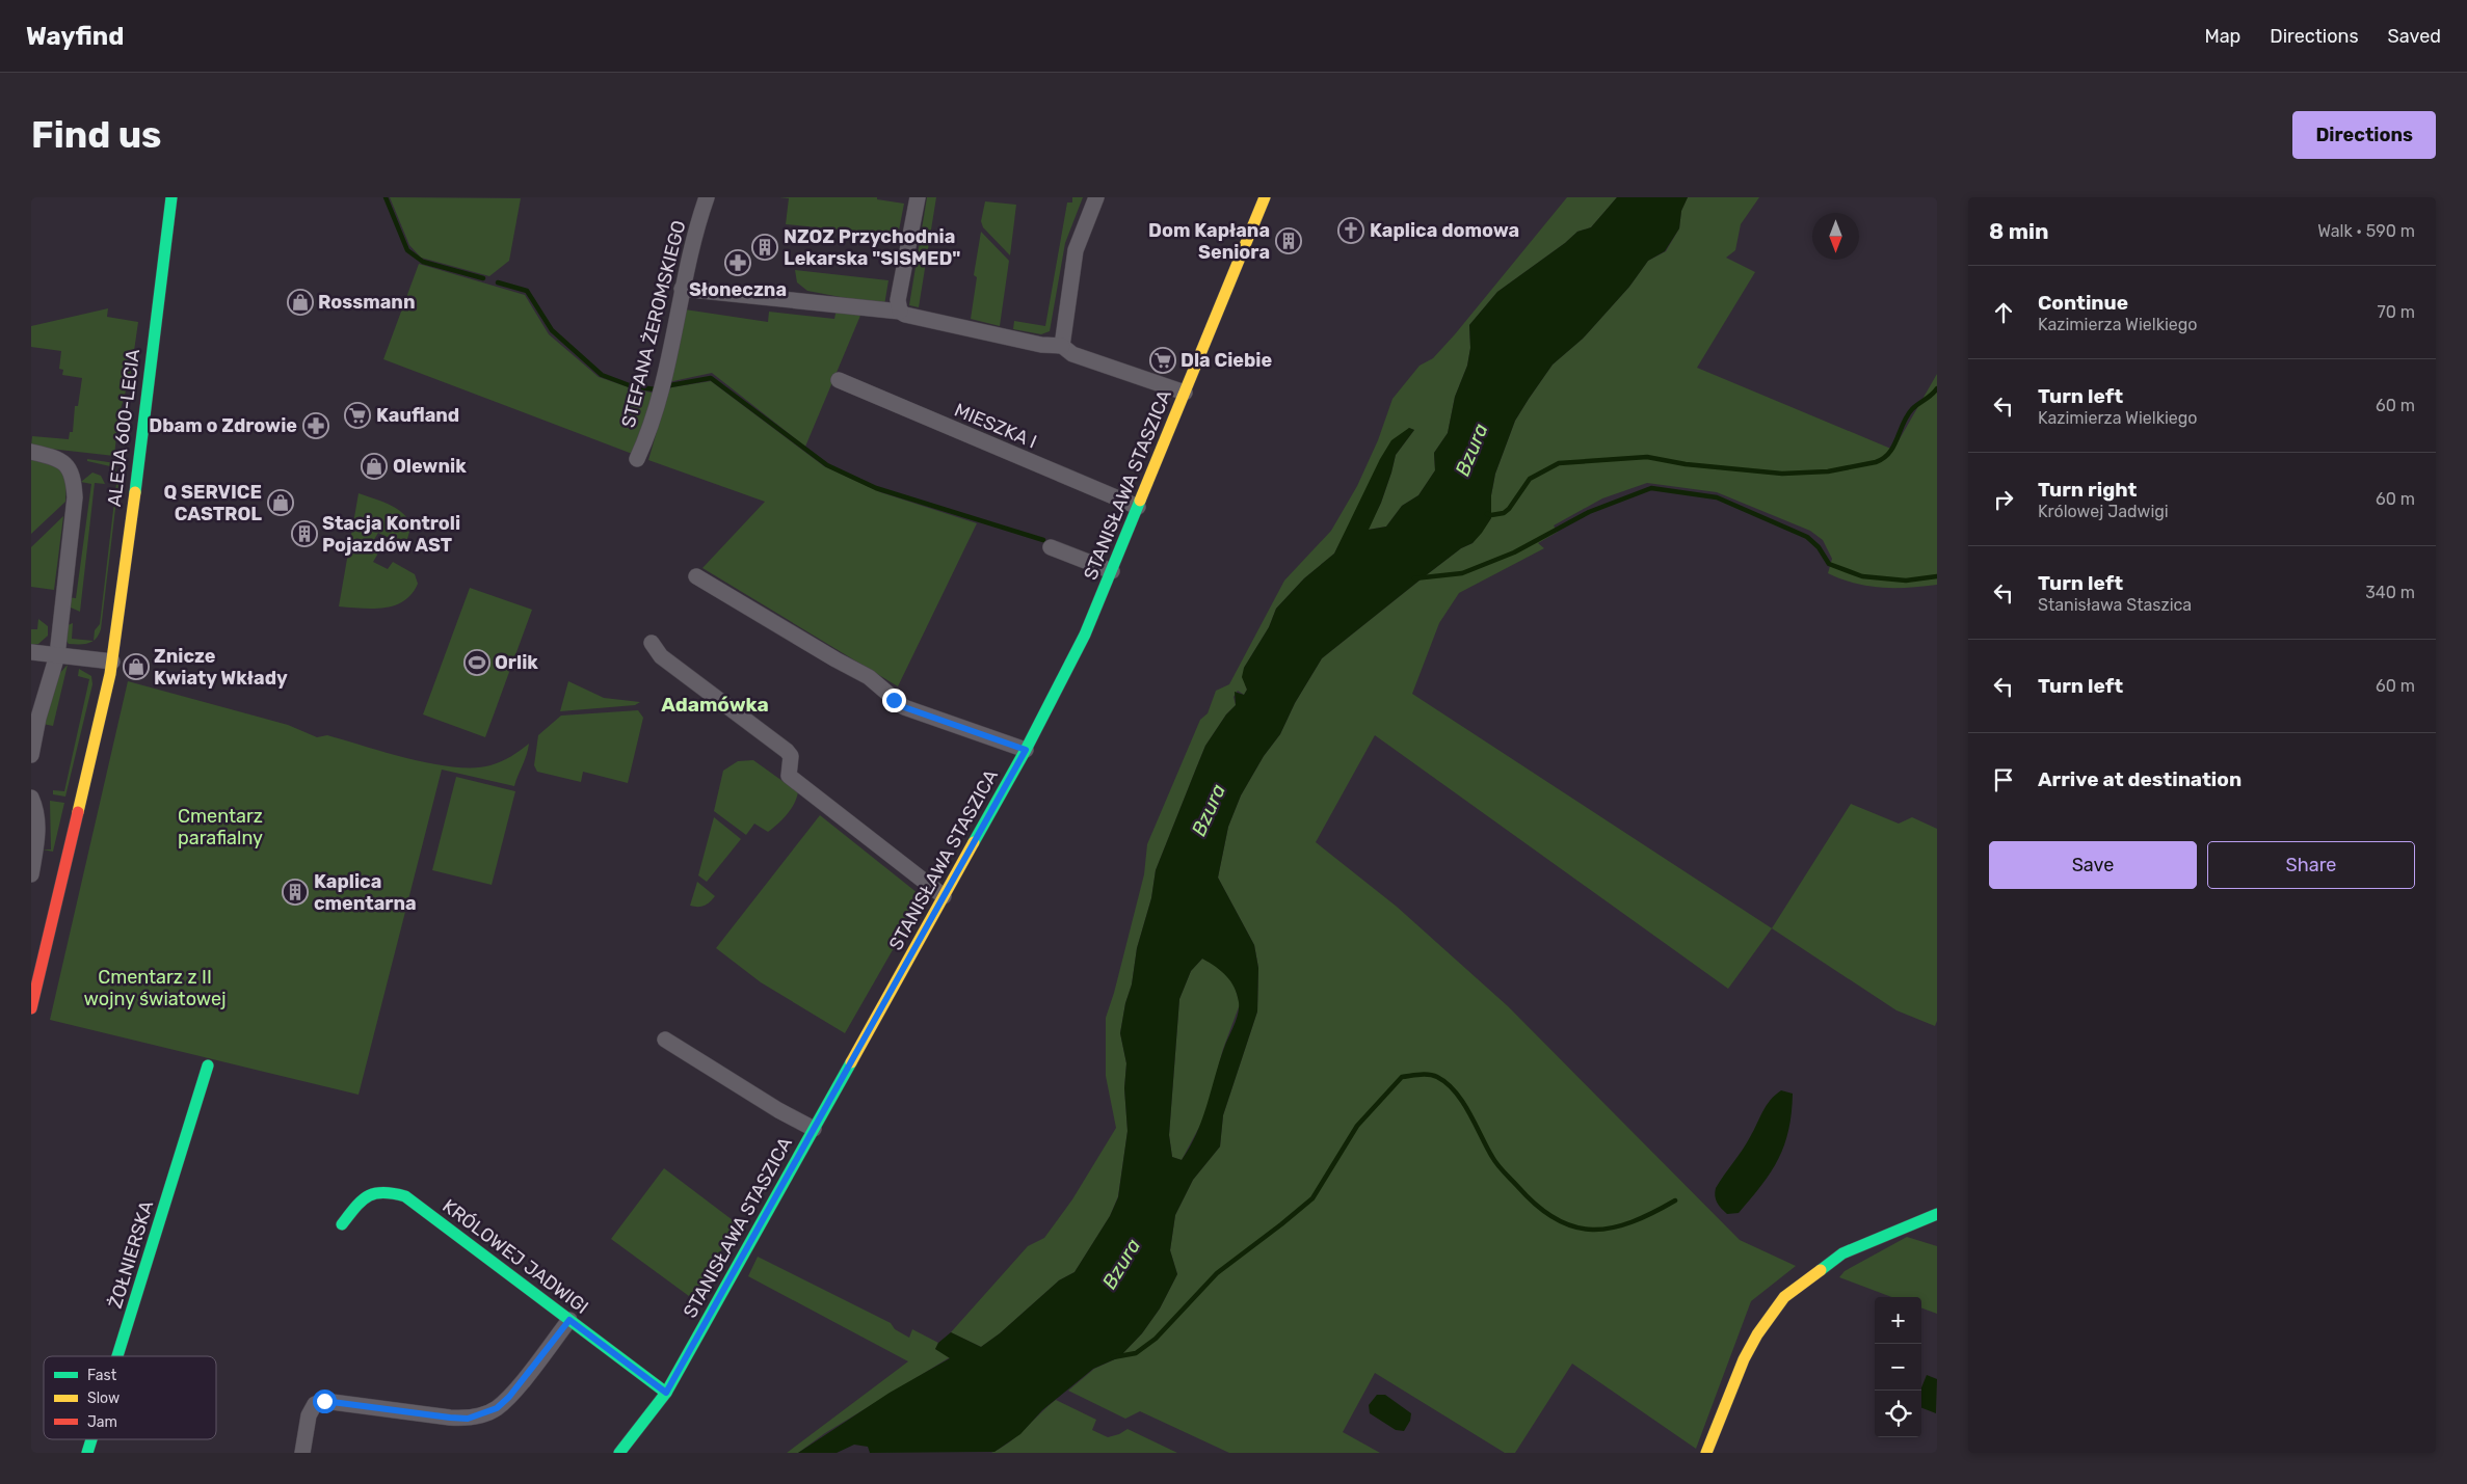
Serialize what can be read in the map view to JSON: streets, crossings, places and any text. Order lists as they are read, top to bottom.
{
  "streets": {
    "street": [
      "STEFANA ŻEROMSKIEGO",
      "MIESZKA I",
      "ALEJA 600-LECIA",
      "STANISŁAWA STASZICA",
      "ŻOŁNIERSKA",
      "KRÓLOWEJ JADWIGI"
    ]
  },
  "crossings": [
    ["MIESZKA I", "STANISŁAWA STASZICA"],
    ["STANISŁAWA STASZICA", "KRÓLOWEJ JADWIGI"]
  ],
  "districts": ["Adamówka"],
  "water": ["Bzura"],
  "parks": ["Cmentarz parafialny", "Cmentarz z II wojny światowej"],
  "places": {
    "church": ["Kaplica domowa"],
    "building": [
      "Dom Kapłana Seniora",
      "NZOZ Przychodnia Lekarska \"SISMED\"",
      "Stacja Kontroli Pojazdów AST",
      "Kaplica cmentarna"
    ],
    "pharmacy": ["Słoneczna", "Dbam o Zdrowie"],
    "shop": [
      "Rossmann",
      "Olewnik",
      "Q SERVICE CASTROL",
      "Znicze Kwiaty Wkłady"
    ],
    "supermarket": ["Dla Ciebie", "Kaufland"],
    "sports": ["Orlik"]
  },
  "legend": ["Fast", "Slow", "Jam"],
  "north": "bottom",
  "page": {
    "header": "Wayfind",
    "nav": ["Map", "Directions", "Saved"],
    "buttons": [
      "Directions",
      ["Save", "Share"]
    ],
    "title": "Find us",
    "heading": ["8 min", "Walk · 590 m"],
    "list": [
      ["Continue", "Kazimierza Wielkiego", "70 m"],
      ["Turn left", "Kazimierza Wielkiego", "60 m"],
      ["Turn right", "Królowej Jadwigi", "60 m"],
      ["Turn left", "Stanisława Staszica", "340 m"],
      ["Turn left", "60 m"],
      "Arrive at destination"
    ],
    "map_buttons": ["+", "−"]
  }
}
